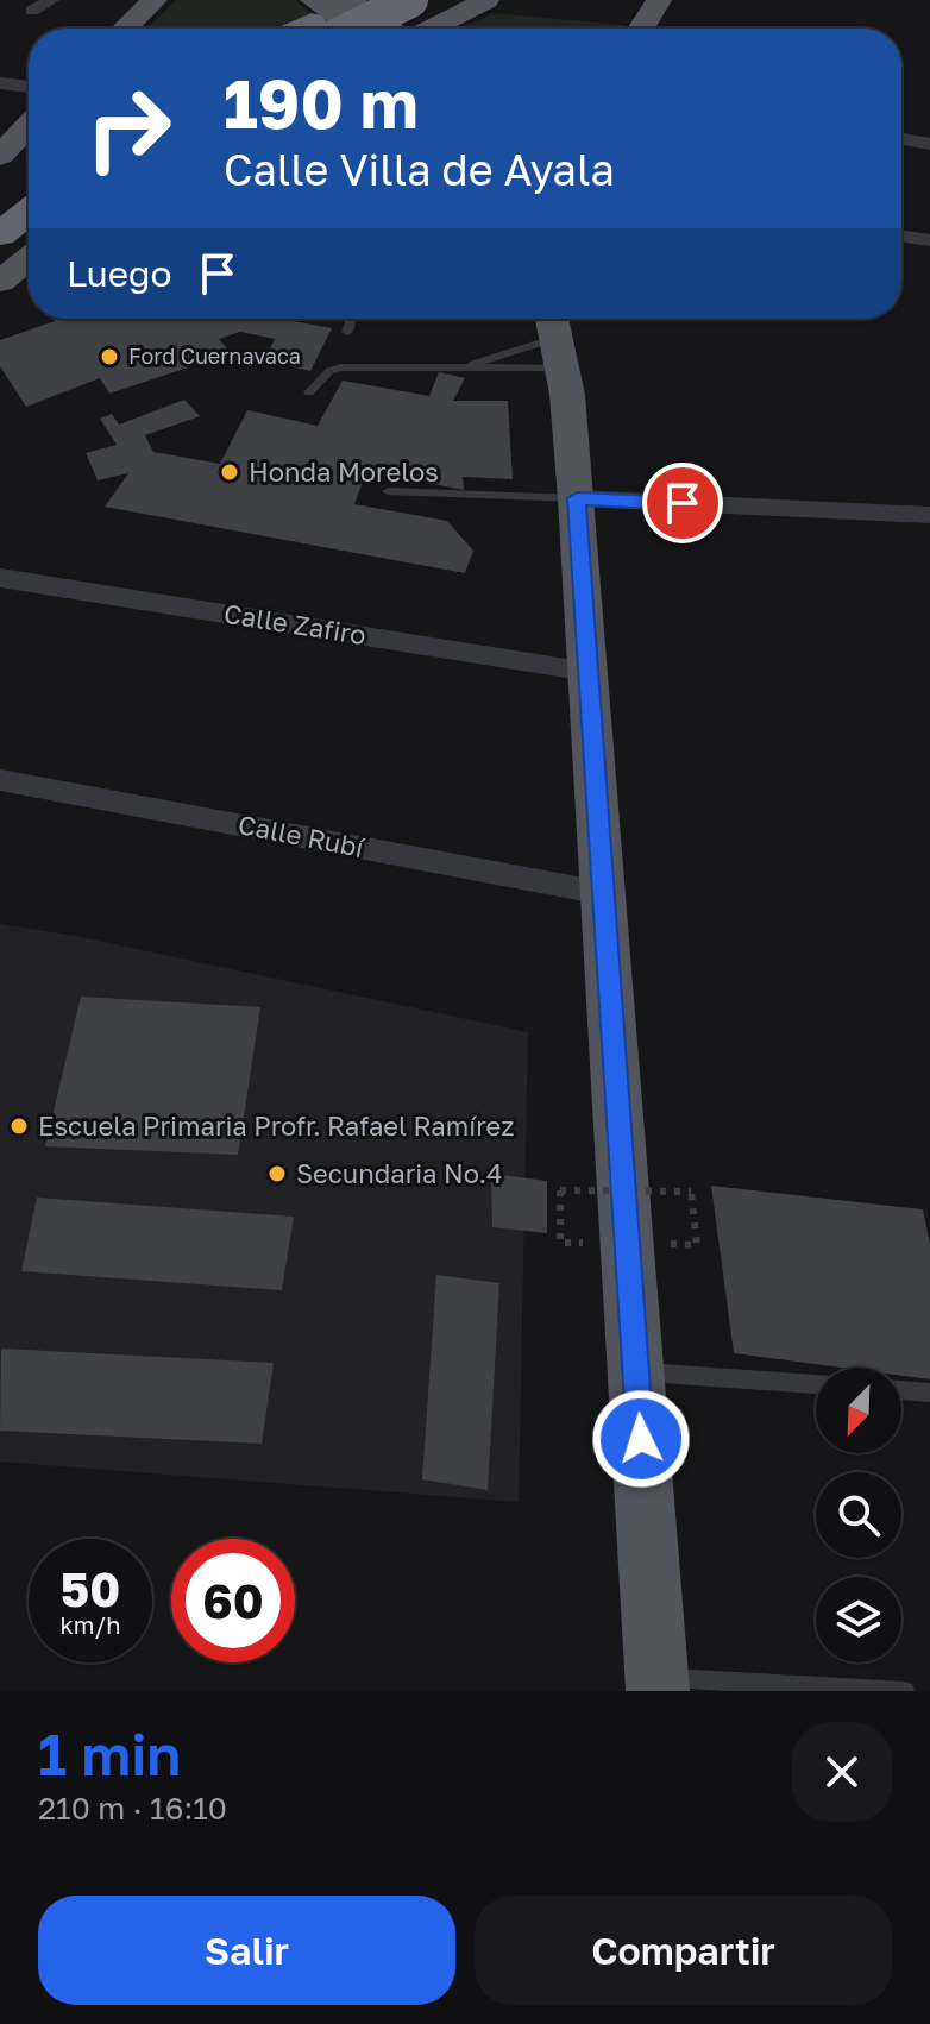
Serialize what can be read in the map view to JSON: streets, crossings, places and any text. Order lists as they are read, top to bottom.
{
  "streets": {
    "street": ["Calle Zafiro", "Calle Rubí"]
  },
  "places": [
    "Ford Cuernavaca",
    "Honda Morelos",
    "Escuela Primaria Profr. Rafael Ramírez",
    "Secundaria No.4"
  ],
  "north": "bottom left",
  "page": {
    "turn": ["190 m", "Calle Villa de Ayala"],
    "then": "Luego",
    "speed": "50 km/h",
    "limit": "60",
    "heading": ["1 min", "210 m · 16:10"],
    "buttons": ["Salir", "Compartir"]
  }
}
